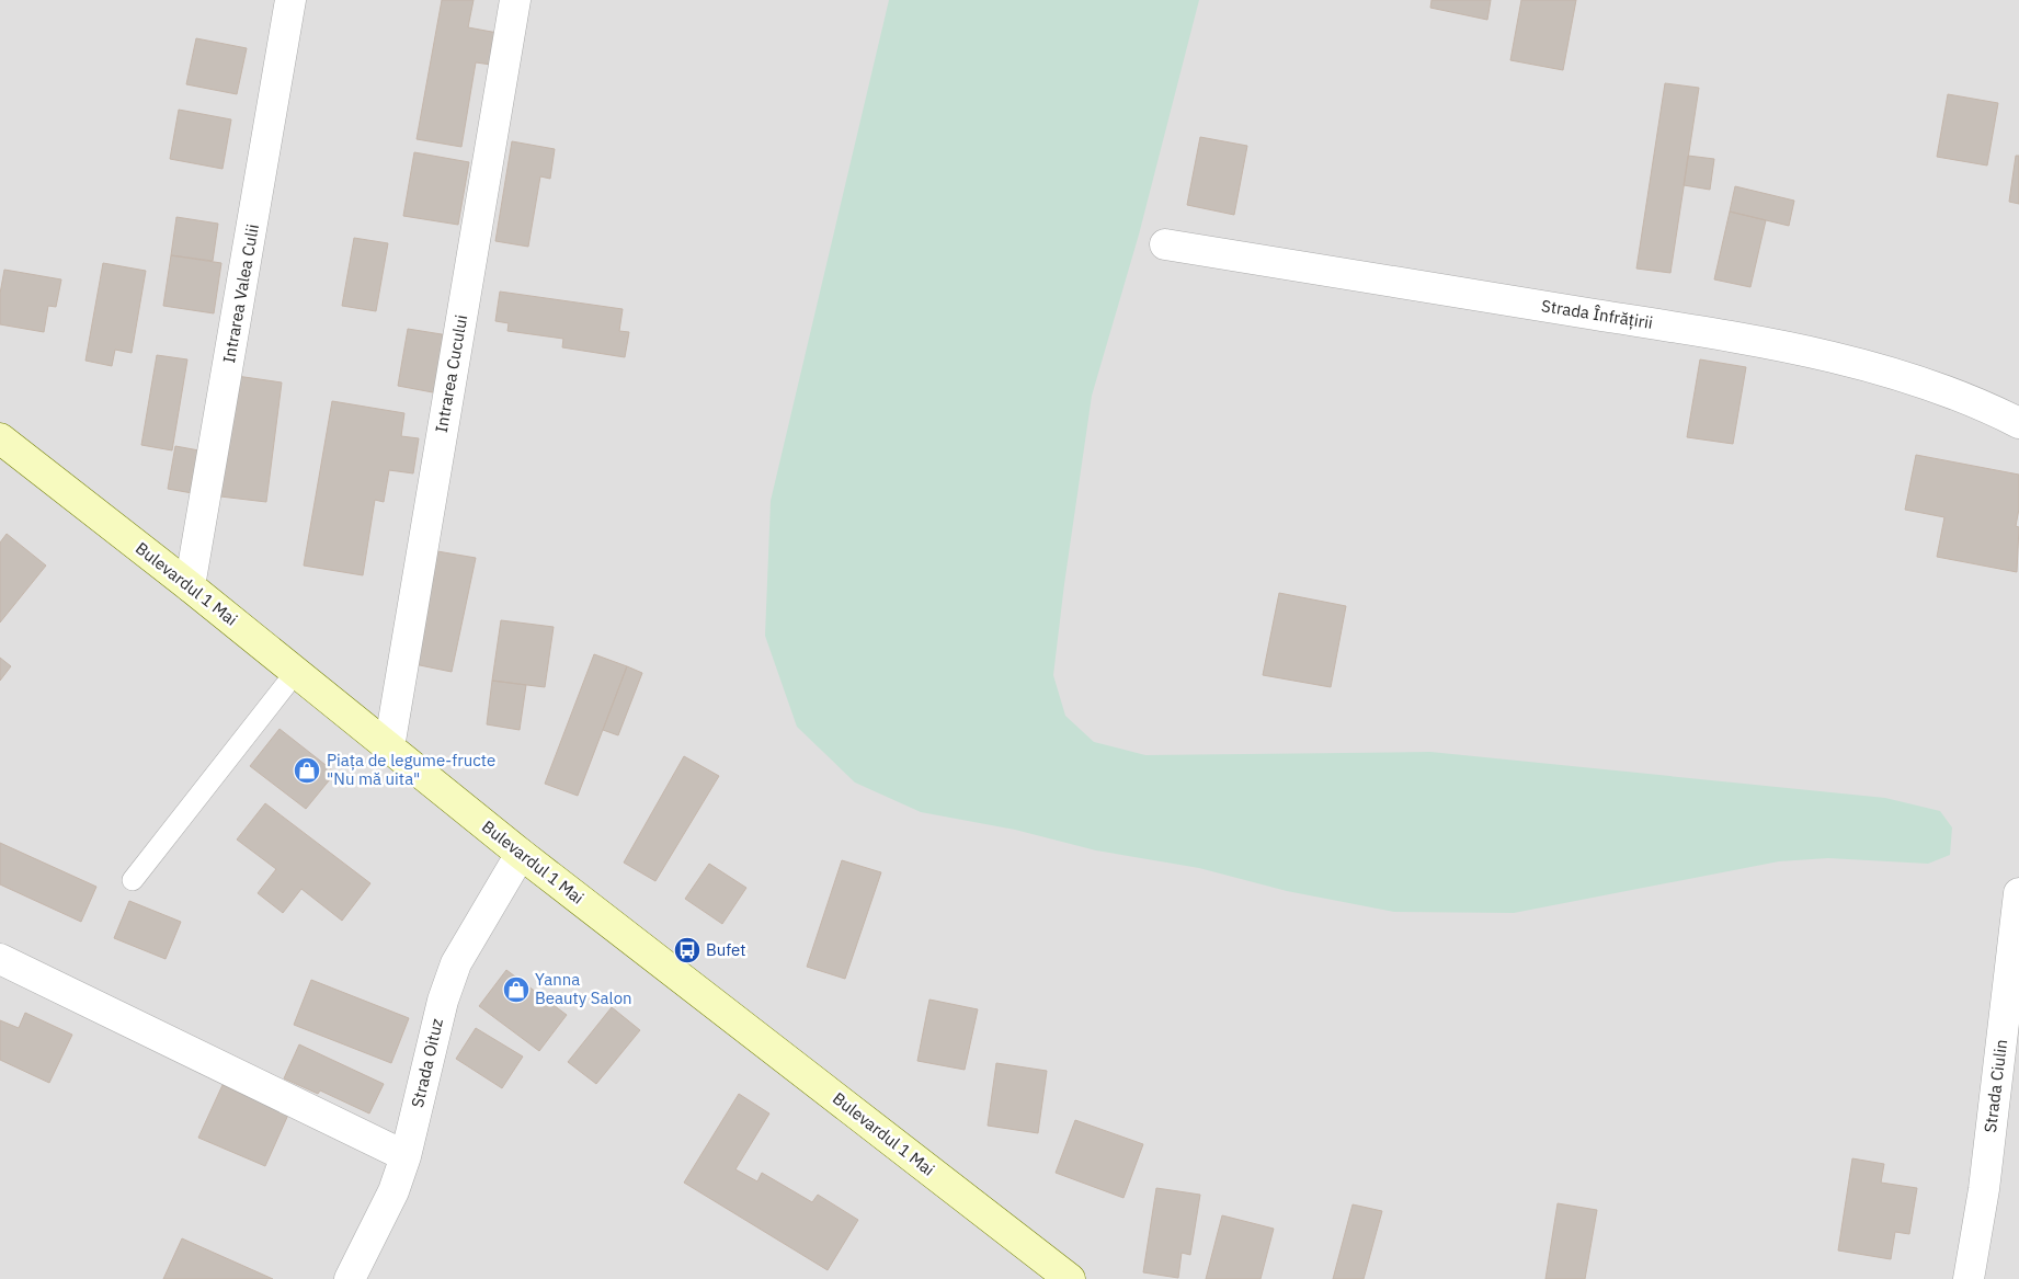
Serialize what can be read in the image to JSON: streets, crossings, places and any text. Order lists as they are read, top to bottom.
{
  "streets": {
    "main road": ["Bulevardul 1 Mai"],
    "street": [
      "Intrarea Valea Culii",
      "Strada Înfrățirii",
      "Intrarea Cucului",
      "Strada Oituz",
      "Strada Ciulin"
    ]
  },
  "crossings": [
    ["Intrarea Valea Culii", "Bulevardul 1 Mai"],
    ["Intrarea Cucului", "Bulevardul 1 Mai"],
    ["Bulevardul 1 Mai", "Strada Oituz"]
  ],
  "places": {
    "shop": ["Piața de legume-fructe \"Nu mă uita\"", "Yanna Beauty Salon"],
    "bus stop": ["Bufet"]
  }
}
